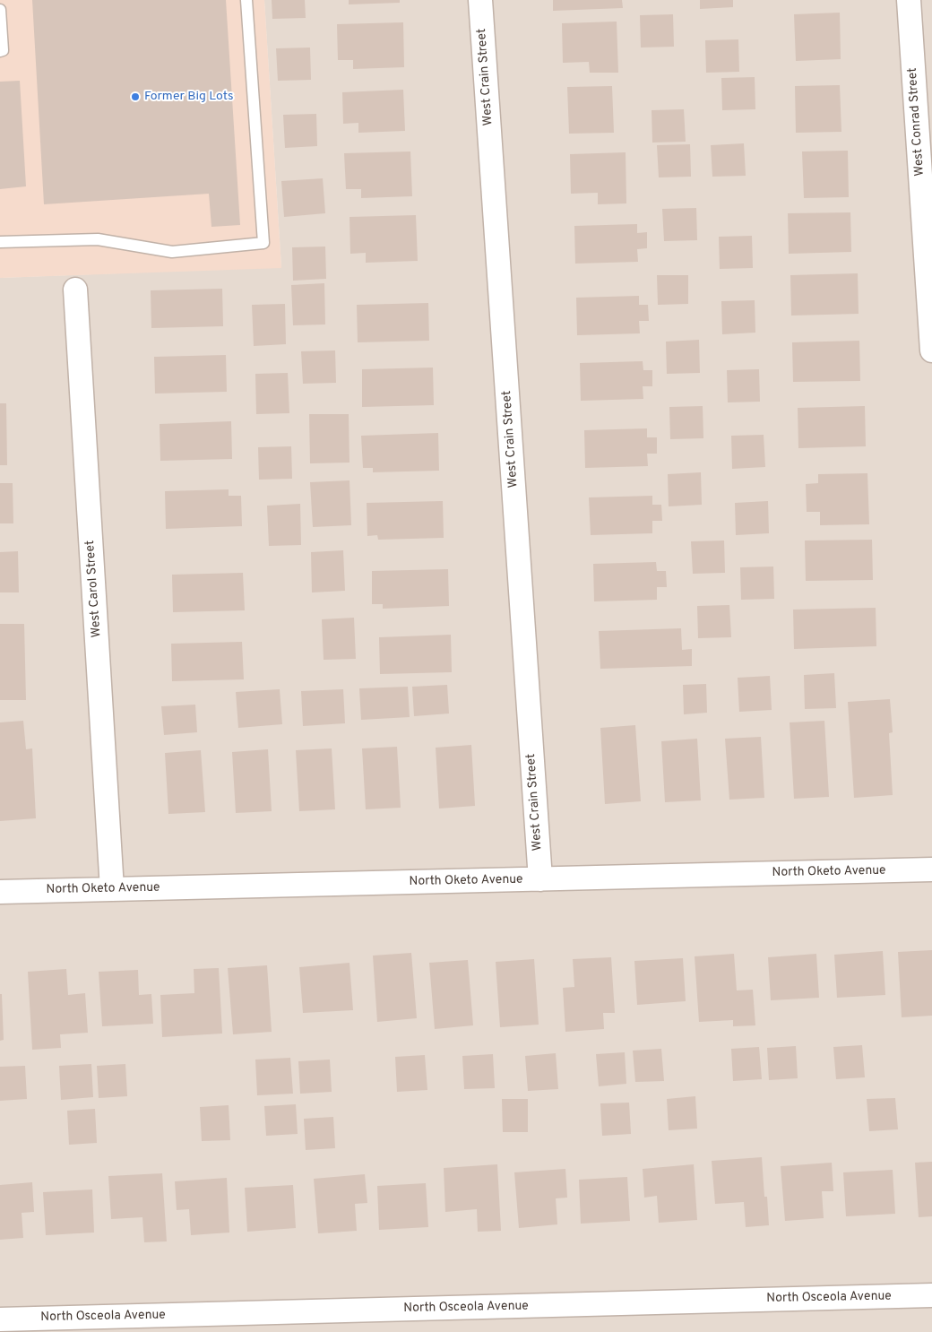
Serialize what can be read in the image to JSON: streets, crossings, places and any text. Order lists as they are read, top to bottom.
{
  "streets": {
    "street": [
      "West Crain Street",
      "West Conrad Street",
      "West Carol Street",
      "North Oketo Avenue",
      "North Osceola Avenue"
    ]
  },
  "crossings": [
    ["West Crain Street", "North Oketo Avenue"],
    ["West Carol Street", "North Oketo Avenue"]
  ],
  "places": ["Former Big Lots"]
}
